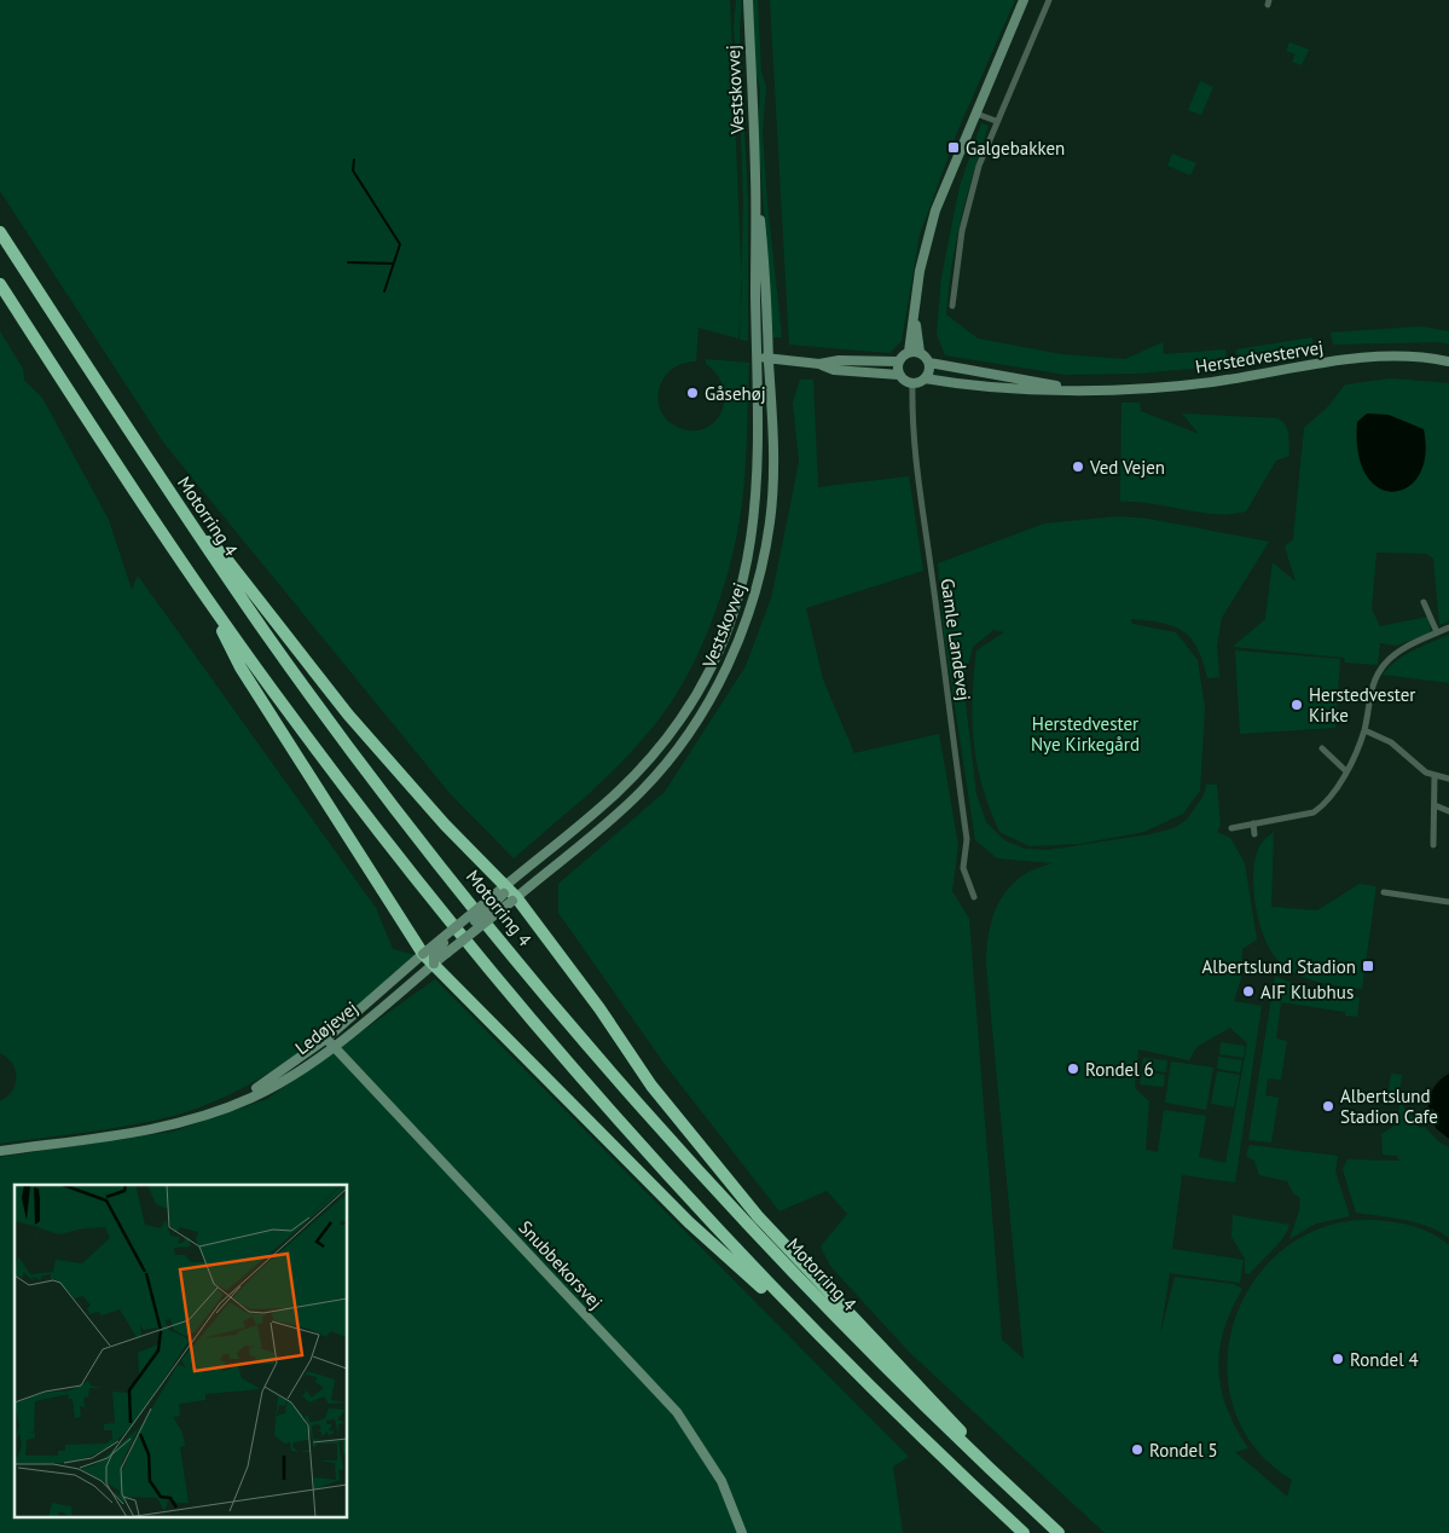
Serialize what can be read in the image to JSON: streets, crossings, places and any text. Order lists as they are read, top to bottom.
{
  "streets": {
    "highway": ["Motorring 4"],
    "street": [
      "Vestskovvej",
      "Herstedvestervej",
      "Gamle Landevej",
      "Ledøjevej",
      "Snubbekorsvej"
    ]
  },
  "crossings": [
    ["Vestskovvej", "Ledøjevej"],
    ["Herstedvestervej", "Gamle Landevej"],
    ["Ledøjevej", "Snubbekorsvej"]
  ],
  "parks": ["Herstedvester Nye Kirkegård"],
  "places": {
    "transit": ["Galgebakken", "Albertslund Stadion"],
    "other": [
      "Gåsehøj",
      "Ved Vejen",
      "Herstedvester Kirke",
      "AIF Klubhus",
      "Rondel 6",
      "Albertslund Stadion Cafe",
      "Rondel 4",
      "Rondel 5"
    ]
  }
}
